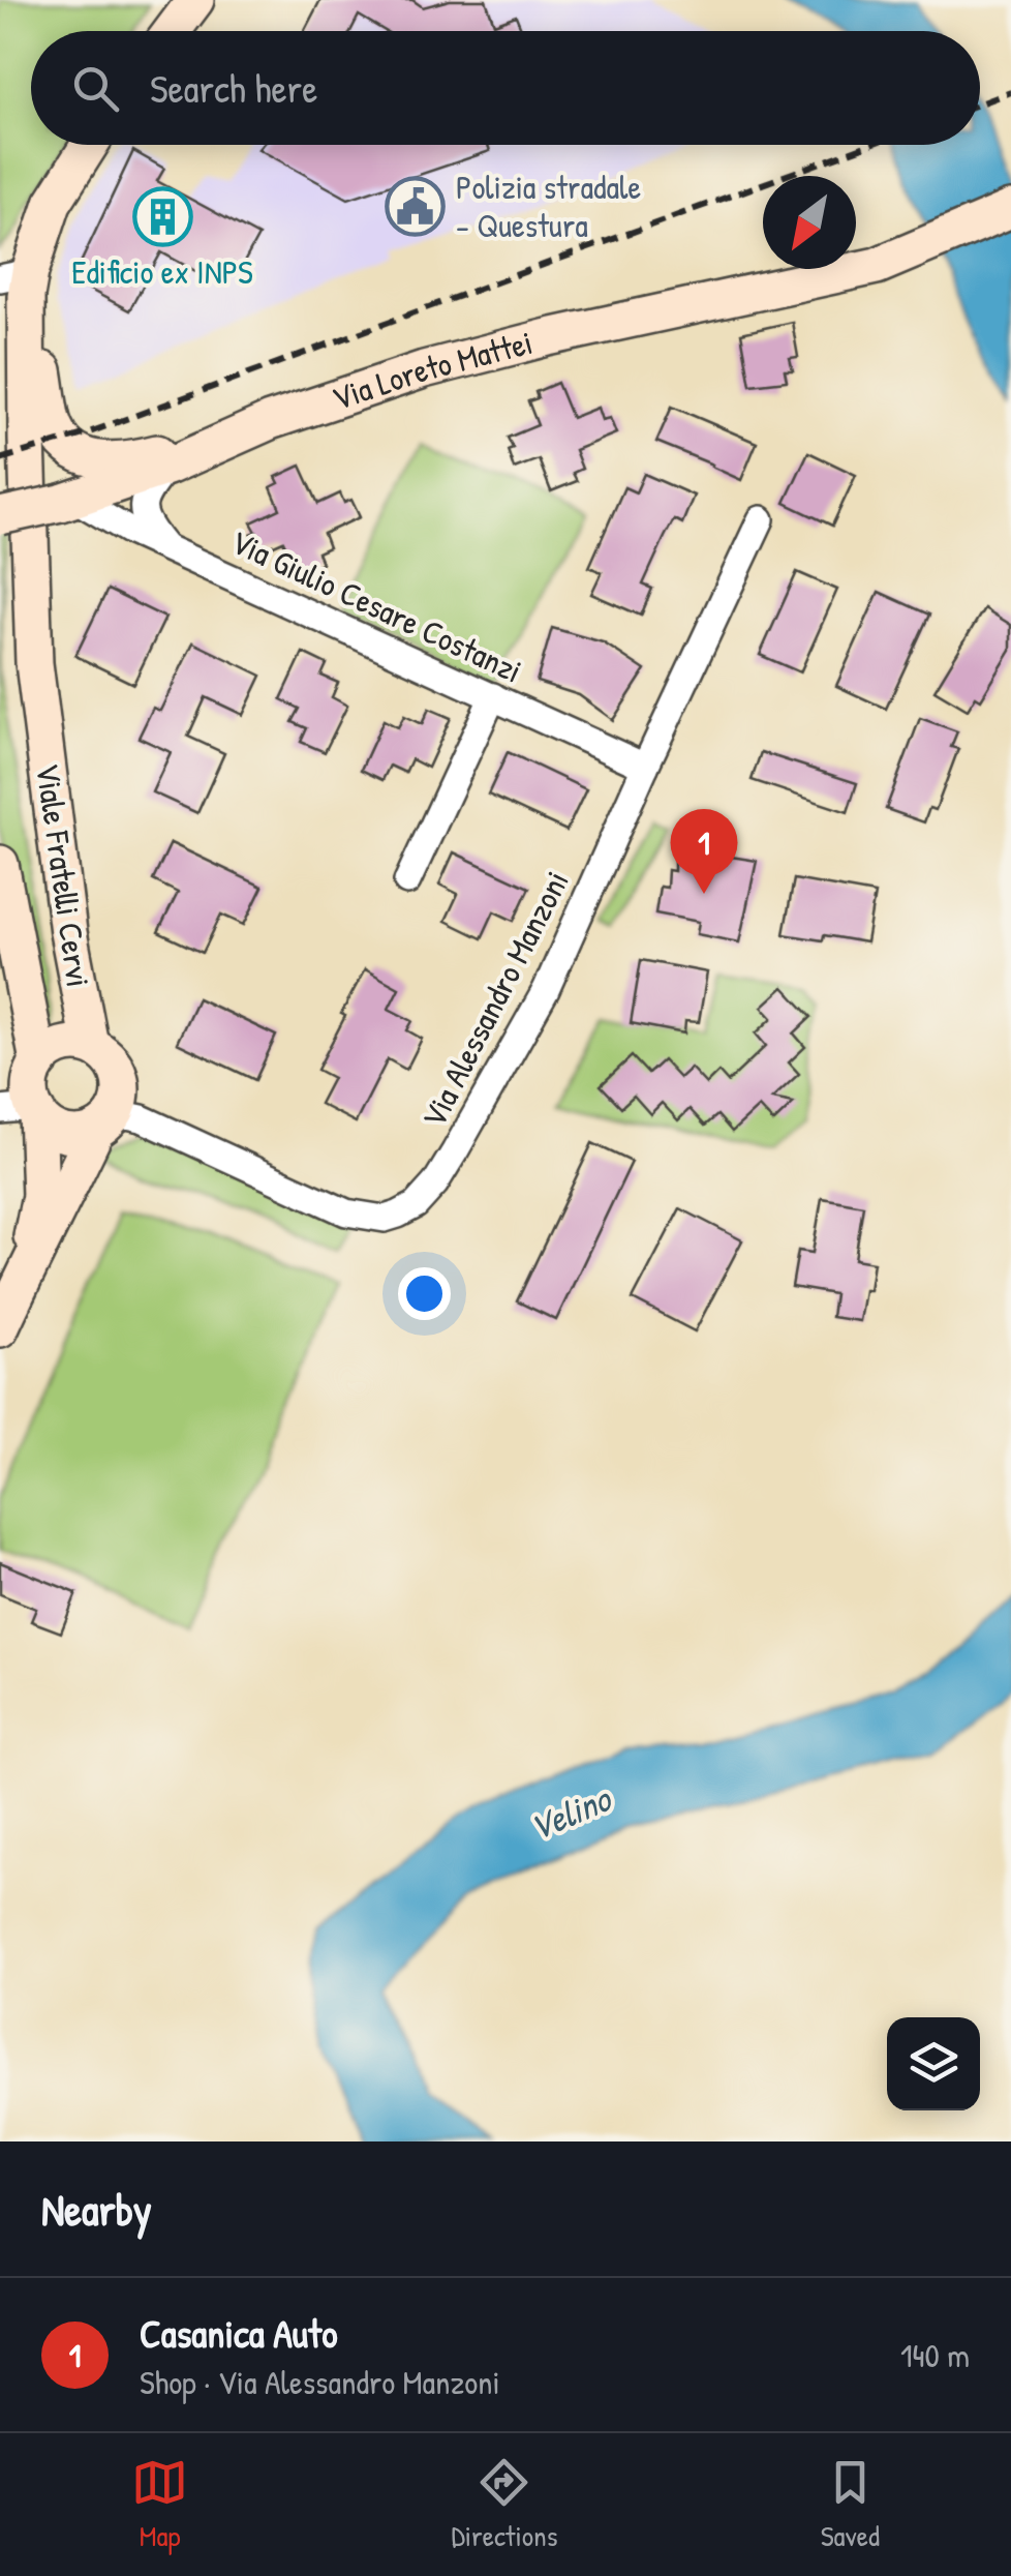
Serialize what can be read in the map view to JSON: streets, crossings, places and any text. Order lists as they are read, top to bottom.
{
  "streets": {
    "street": [
      "Via Loreto Mattei",
      "Via Giulio Cesare Costanzi",
      "Viale Fratelli Cervi",
      "Via Alessandro Manzoni"
    ]
  },
  "crossings": [
    ["Via Loreto Mattei", "Via Giulio Cesare Costanzi"],
    ["Via Giulio Cesare Costanzi", "Via Alessandro Manzoni"],
    ["Viale Fratelli Cervi", "Via Alessandro Manzoni"]
  ],
  "water": ["Velino"],
  "places": {
    "public building": ["Polizia stradale - Questura"],
    "building": ["Edificio ex INPS"]
  },
  "north": "bottom left",
  "page": {
    "search": "Search here",
    "pins": "1",
    "heading": "Nearby",
    "list": [
      {
        "mark": "1",
        "name": "Casanica Auto",
        "note": "Shop · Via Alessandro Manzoni",
        "value": "140 m"
      }
    ],
    "nav": ["Map", "Directions", "Saved"]
  }
}
